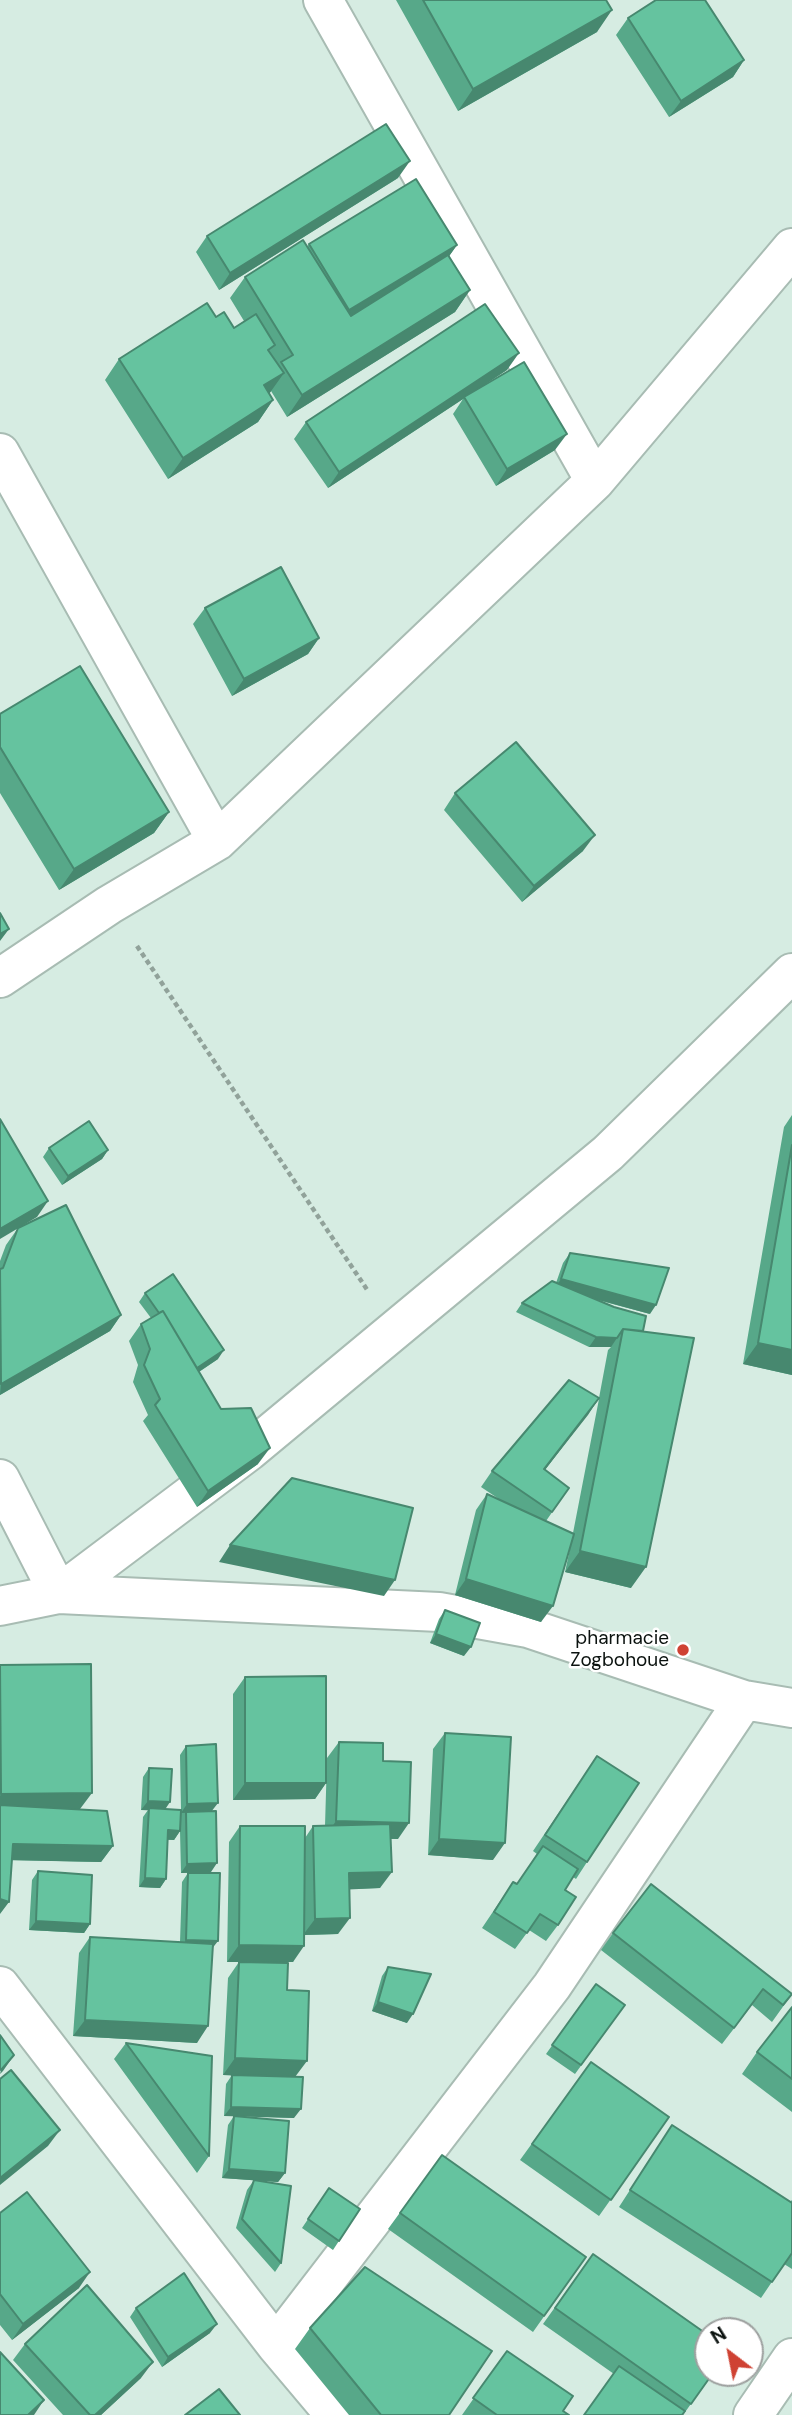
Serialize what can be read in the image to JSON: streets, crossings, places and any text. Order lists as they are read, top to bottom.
{
  "places": ["pharmacie Zogbohoue"],
  "north": "top left"
}
